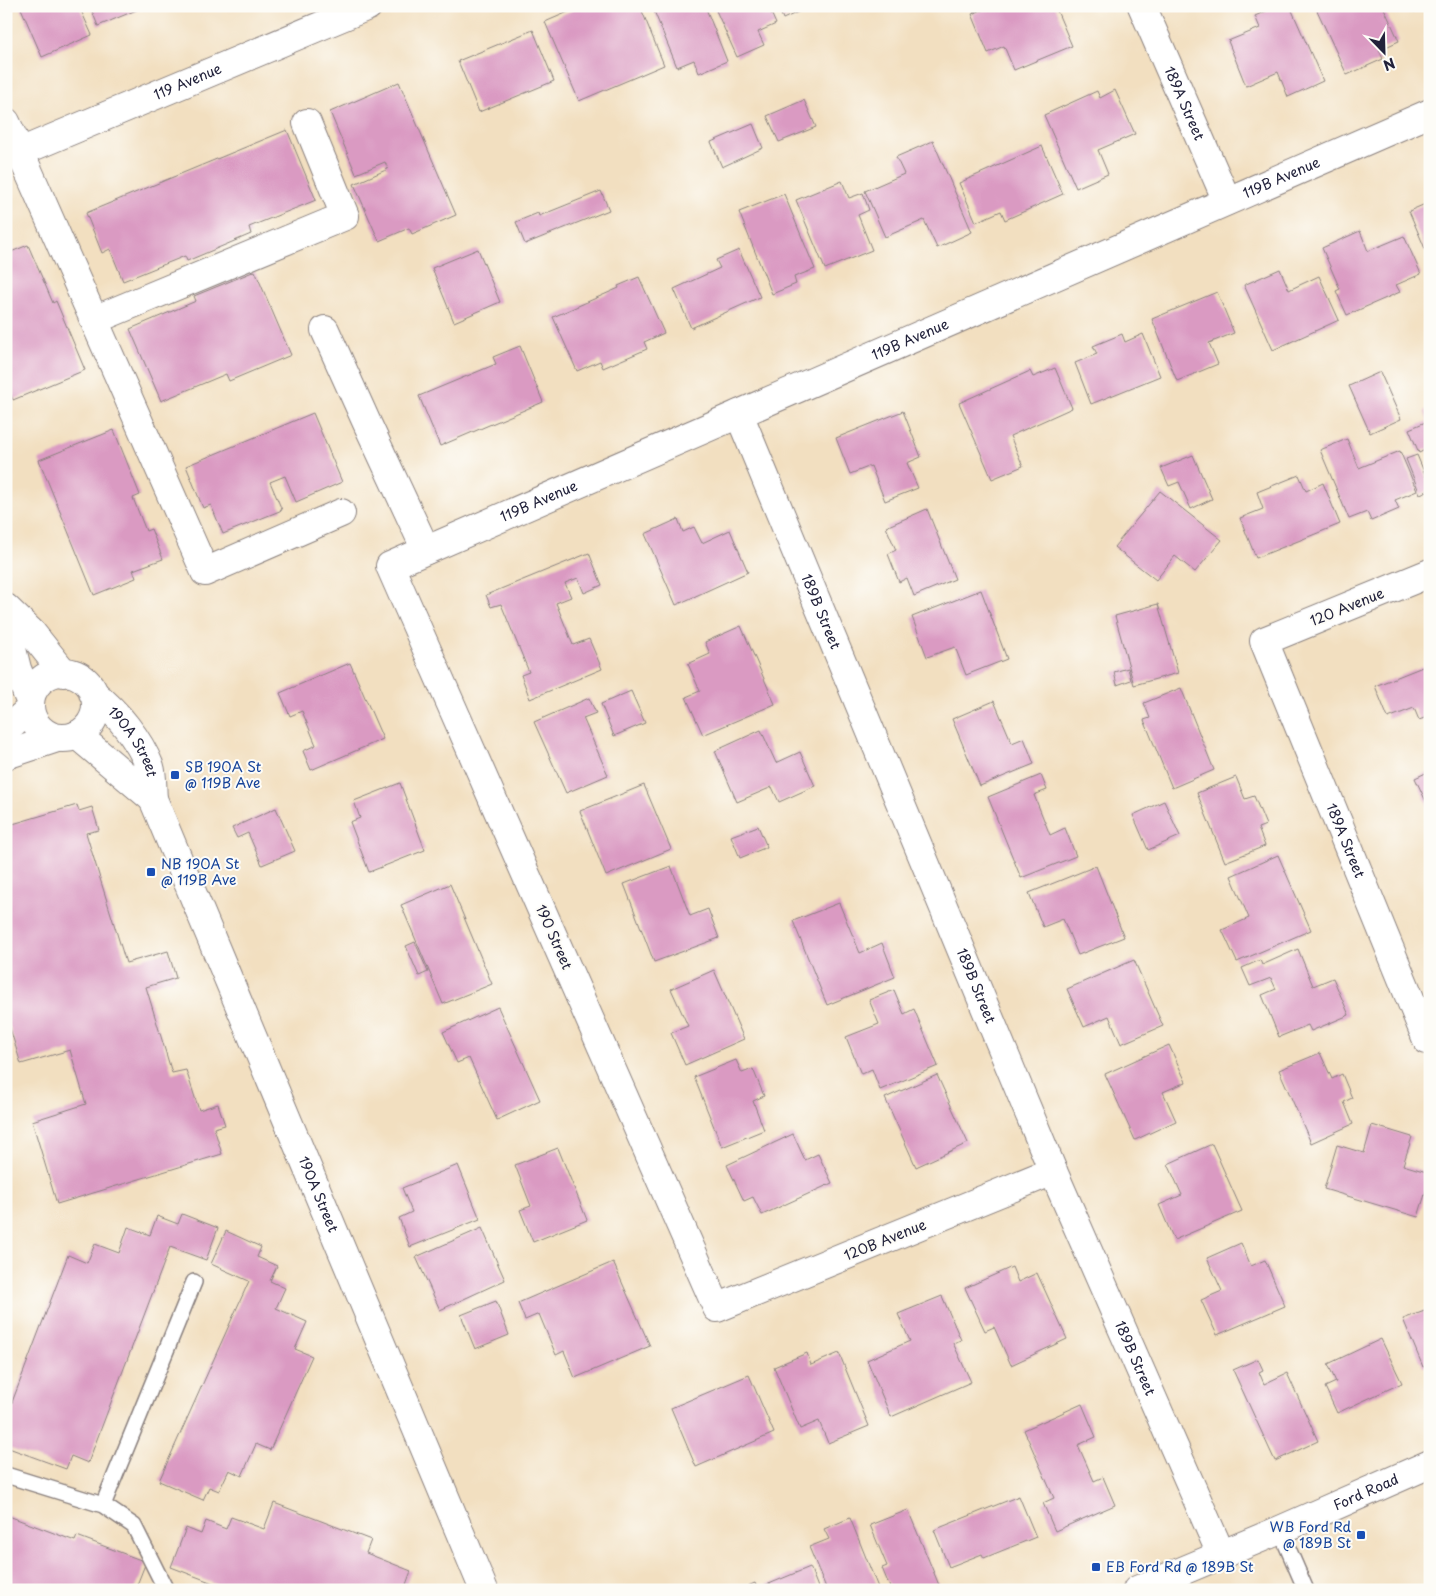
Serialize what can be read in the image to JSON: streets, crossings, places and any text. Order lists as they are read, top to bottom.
{
  "streets": {
    "street": [
      "119 Avenue",
      "189A Street",
      "119B Avenue",
      "120 Avenue",
      "189B Street",
      "190A Street",
      "190 Street",
      "120B Avenue",
      "Ford Road"
    ]
  },
  "crossings": [
    ["189A Street", "119B Avenue"],
    ["189A Street", "120 Avenue"],
    ["119B Avenue", "189B Street"],
    ["119B Avenue", "190 Street"],
    ["189B Street", "120B Avenue"],
    ["189B Street", "Ford Road"],
    ["190 Street", "120B Avenue"]
  ],
  "places": {
    "transit": [
      "SB 190A St @ 119B Ave",
      "NB 190A St @ 119B Ave",
      "WB Ford Rd @ 189B St",
      "EB Ford Rd @ 189B St"
    ]
  },
  "north": "bottom right"
}
